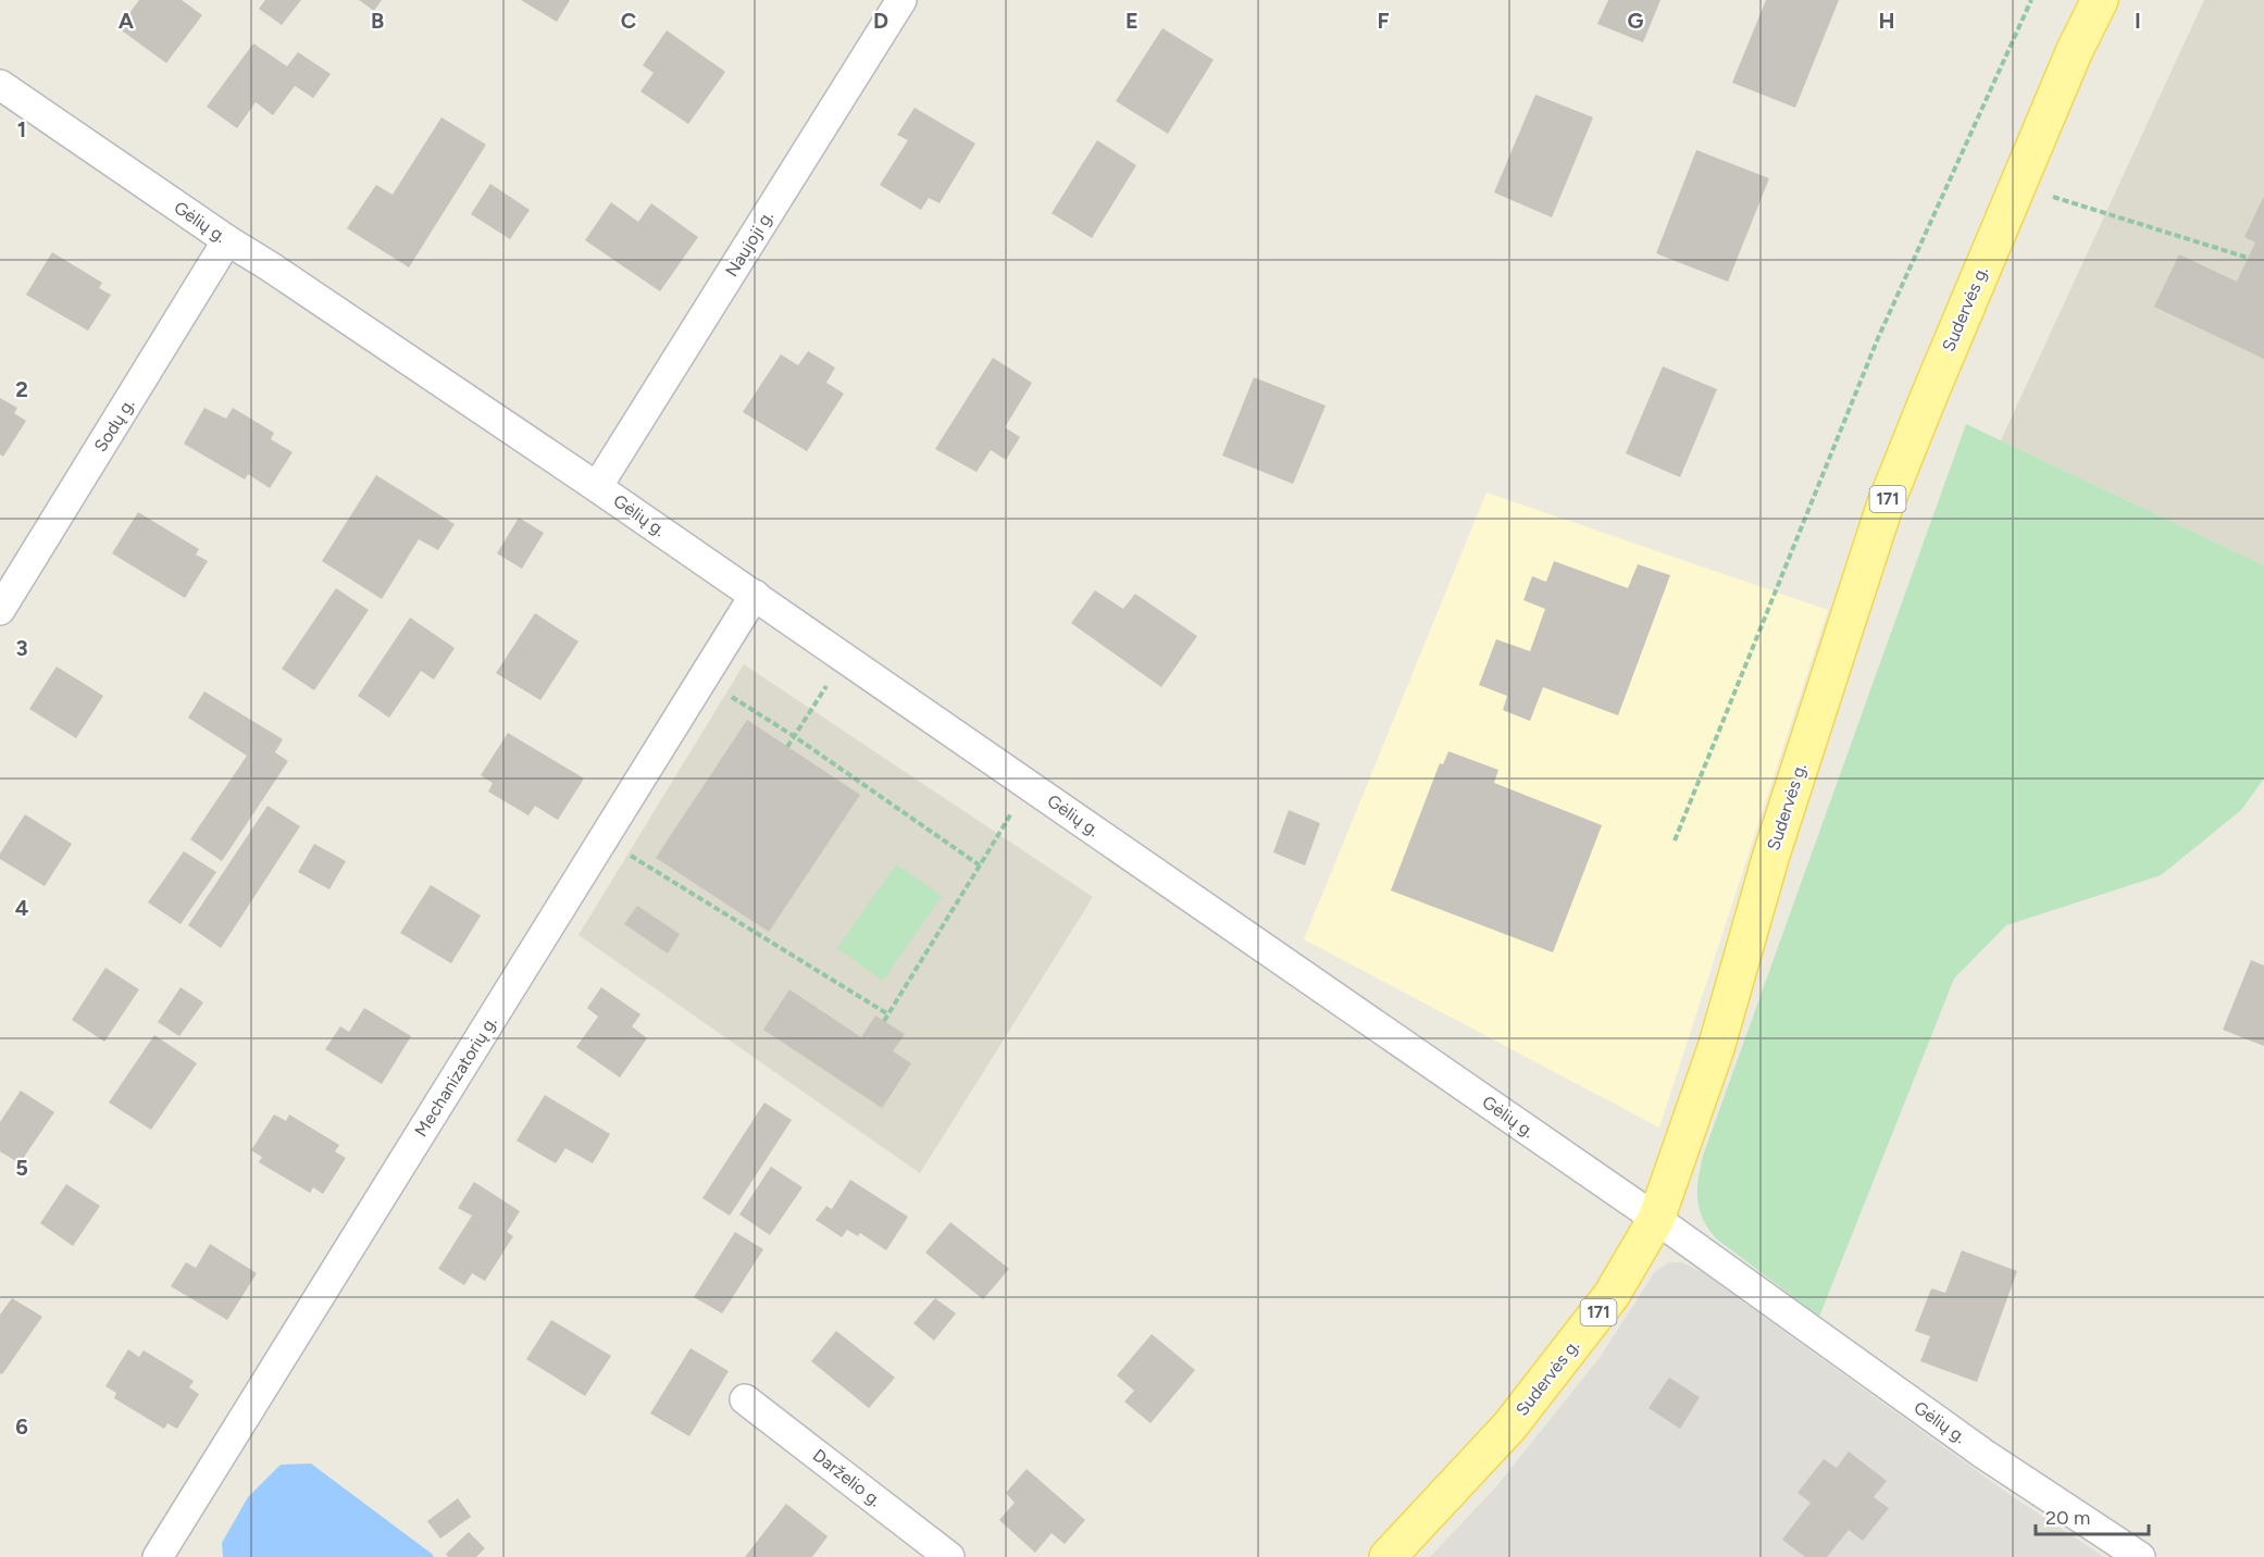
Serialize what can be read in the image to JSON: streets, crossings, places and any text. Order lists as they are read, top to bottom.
{
  "streets": {
    "main road": ["Sudervės g.", "171"],
    "street": [
      "Gėlių g.",
      "Naujoji g.",
      "Sodų g.",
      "Mechanizatorių g.",
      "Darželio g."
    ]
  },
  "crossings": [
    ["Gėlių g.", "Naujoji g."],
    ["Gėlių g.", "Sudervės g."],
    ["Gėlių g.", "Sodų g."],
    ["Gėlių g.", "Mechanizatorių g."]
  ],
  "scale_bar": "20 m",
  "grid": {
    "columns": [
      "A",
      "B",
      "C",
      "D",
      "E",
      "F",
      "G",
      "H",
      "I"
    ],
    "rows": [
      "1",
      "2",
      "3",
      "4",
      "5",
      "6"
    ]
  }
}
